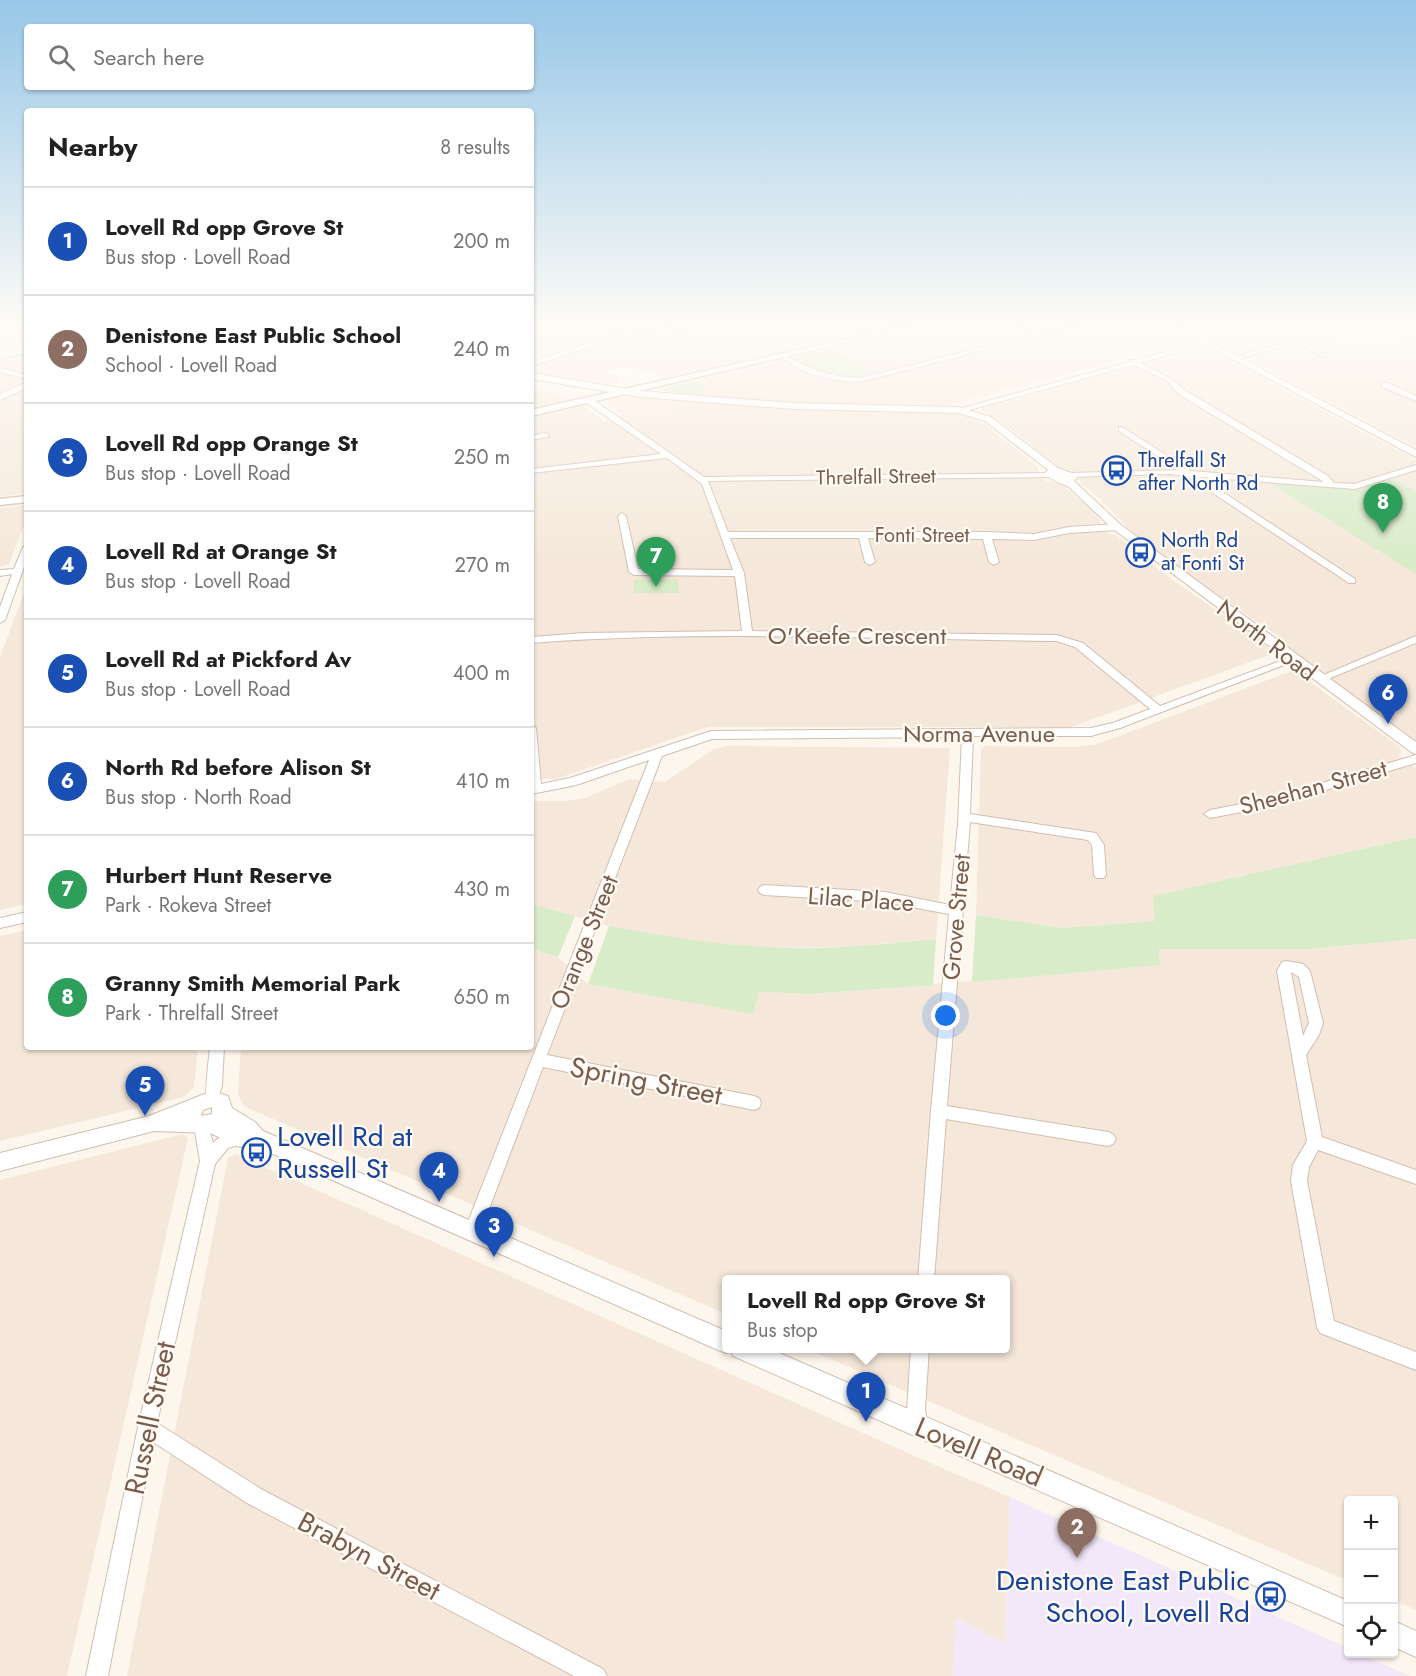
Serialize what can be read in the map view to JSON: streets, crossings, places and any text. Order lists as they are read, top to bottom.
{
  "streets": {
    "street": [
      "Threlfall Street",
      "Fonti Street",
      "O'Keefe Crescent",
      "North Road",
      "Norma Avenue",
      "Sheehan Street",
      "Lilac Place",
      "Grove Street",
      "Orange Street",
      "Spring Street",
      "Russell Street",
      "Lovell Road",
      "Brabyn Street"
    ]
  },
  "crossings": [
    ["Fonti Street", "North Road"],
    ["O'Keefe Crescent", "Norma Avenue"],
    ["North Road", "Norma Avenue"],
    ["Norma Avenue", "Grove Street"],
    ["Norma Avenue", "Orange Street"],
    ["Lilac Place", "Grove Street"],
    ["Orange Street", "Spring Street"],
    ["Russell Street", "Brabyn Street"]
  ],
  "places": {
    "bus stop": [
      "Threlfall St after North Rd",
      "North Rd at Fonti St",
      "Lovell Rd at Russell St",
      "Denistone East Public School, Lovell Rd"
    ]
  },
  "page": {
    "search": "Search here",
    "heading": ["Nearby", "8 results"],
    "list": [
      {
        "mark": "1",
        "name": "Lovell Rd opp Grove St",
        "note": "Bus stop · Lovell Road",
        "value": "200 m"
      },
      {
        "mark": "2",
        "name": "Denistone East Public School",
        "note": "School · Lovell Road",
        "value": "240 m"
      },
      {
        "mark": "3",
        "name": "Lovell Rd opp Orange St",
        "note": "Bus stop · Lovell Road",
        "value": "250 m"
      },
      {
        "mark": "4",
        "name": "Lovell Rd at Orange St",
        "note": "Bus stop · Lovell Road",
        "value": "270 m"
      },
      {
        "mark": "5",
        "name": "Lovell Rd at Pickford Av",
        "note": "Bus stop · Lovell Road",
        "value": "400 m"
      },
      {
        "mark": "6",
        "name": "North Rd before Alison St",
        "note": "Bus stop · North Road",
        "value": "410 m"
      },
      {
        "mark": "7",
        "name": "Hurbert Hunt Reserve",
        "note": "Park · Rokeva Street",
        "value": "430 m"
      },
      {
        "mark": "8",
        "name": "Granny Smith Memorial Park",
        "note": "Park · Threlfall Street",
        "value": "650 m"
      }
    ],
    "pins": [
      "8",
      "7",
      "6",
      "5",
      "4",
      "3",
      "1",
      "2"
    ],
    "popup": ["Lovell Rd opp Grove St", "Bus stop"],
    "map_buttons": ["+", "−"]
  }
}
